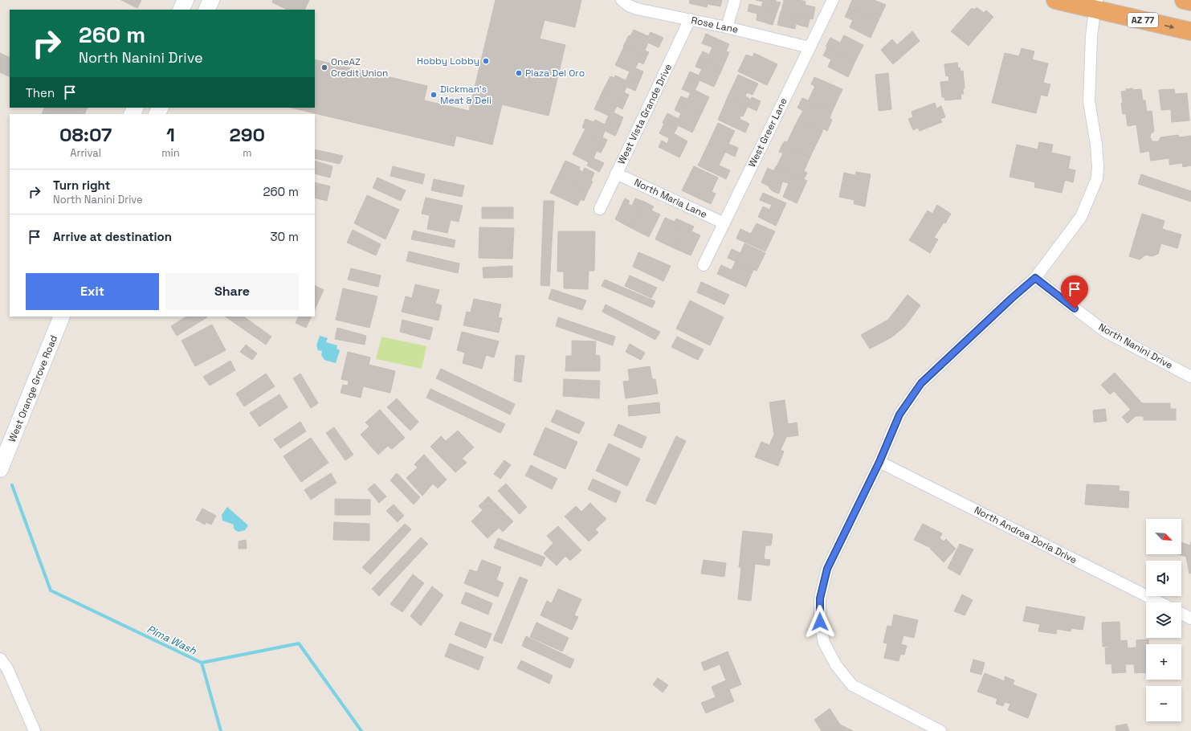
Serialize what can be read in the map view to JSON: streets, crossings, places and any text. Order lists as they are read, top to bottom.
{
  "streets": {
    "highway": ["AZ 77"],
    "main road": ["West Orange Grove Road"],
    "street": [
      "Rose Lane",
      "West Vista Grande Drive",
      "West Greer Lane",
      "North Maria Lane",
      "North Nanini Drive",
      "North Andrea Doria Drive"
    ]
  },
  "crossings": [
    ["Rose Lane", "West Vista Grande Drive"],
    ["Rose Lane", "West Greer Lane"],
    ["West Vista Grande Drive", "North Maria Lane"],
    ["West Greer Lane", "North Maria Lane"]
  ],
  "water": ["Pima Wash"],
  "places": [
    "Hobby Lobby",
    "OneAZ Credit Union",
    "Plaza Del Oro",
    "Dickman's Meat & Deli"
  ],
  "north": "bottom right",
  "page": {
    "turn": ["260 m", "North Nanini Drive"],
    "then": "Then",
    "eta": [
      "08:07",
      "Arrival",
      "1",
      "min",
      "290",
      "m"
    ],
    "list": [
      {
        "name": "Turn right",
        "note": "North Nanini Drive",
        "value": "260 m"
      },
      {
        "name": "Arrive at destination",
        "value": "30 m"
      }
    ],
    "buttons": ["Exit", "Share"],
    "map_buttons": ["+", "−"]
  }
}
